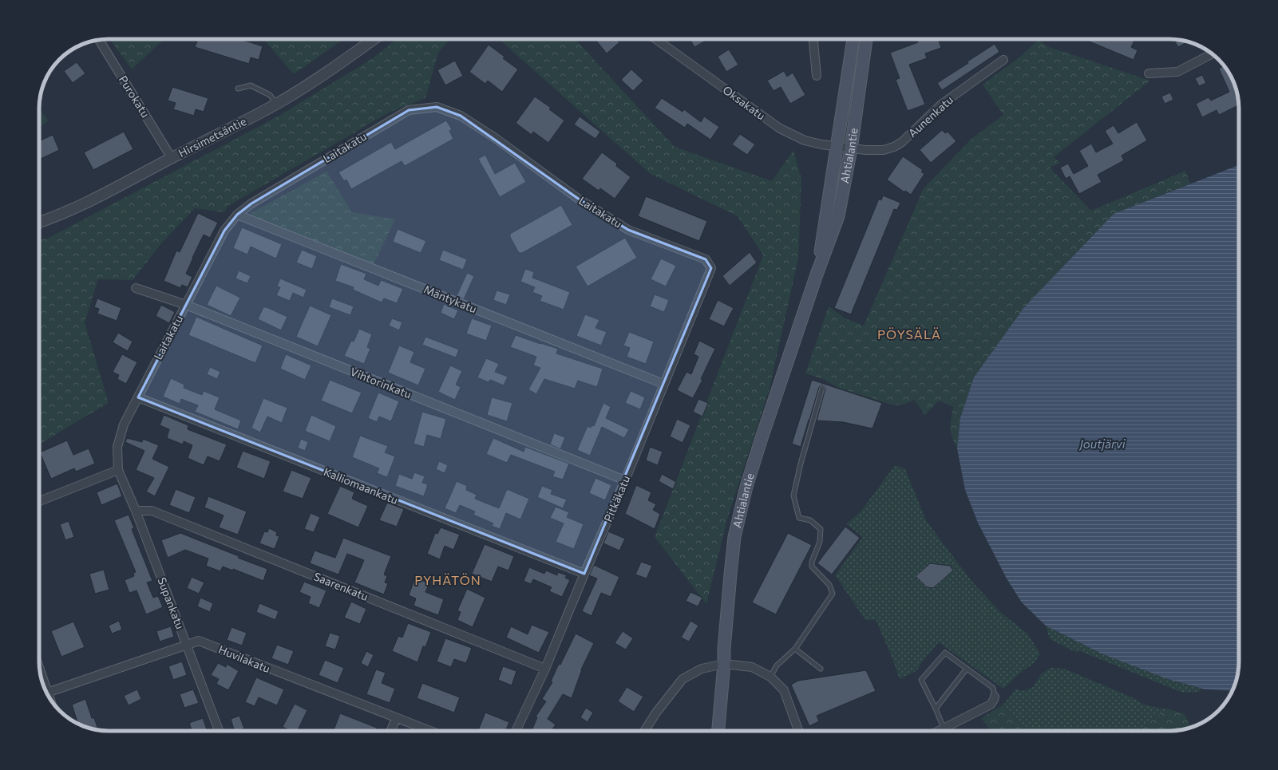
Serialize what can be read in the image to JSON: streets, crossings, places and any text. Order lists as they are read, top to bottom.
{
  "streets": {
    "main road": ["Ahtialantie"],
    "street": [
      "Purokatu",
      "Oksakatu",
      "Aunenkatu",
      "Hirsimetsäntie",
      "Laitakatu",
      "Mäntykatu",
      "Vihtorinkatu",
      "Kalliomaankatu",
      "Pitkäkatu",
      "Saarenkatu",
      "Supankatu",
      "Huvilakatu"
    ]
  },
  "crossings": [
    ["Purokatu", "Hirsimetsäntie"],
    ["Oksakatu", "Aunenkatu"],
    ["Oksakatu", "Ahtialantie"],
    ["Aunenkatu", "Ahtialantie"],
    ["Laitakatu", "Mäntykatu"],
    ["Laitakatu", "Vihtorinkatu"],
    ["Laitakatu", "Kalliomaankatu"],
    ["Laitakatu", "Pitkäkatu"],
    ["Laitakatu", "Supankatu"],
    ["Mäntykatu", "Pitkäkatu"],
    ["Vihtorinkatu", "Pitkäkatu"],
    ["Kalliomaankatu", "Pitkäkatu"],
    ["Pitkäkatu", "Saarenkatu"],
    ["Saarenkatu", "Supankatu"],
    ["Supankatu", "Huvilakatu"]
  ],
  "districts": ["PÖYSÄLÄ", "PYHÄTÖN"],
  "water": ["Joutjärvi"]
}
